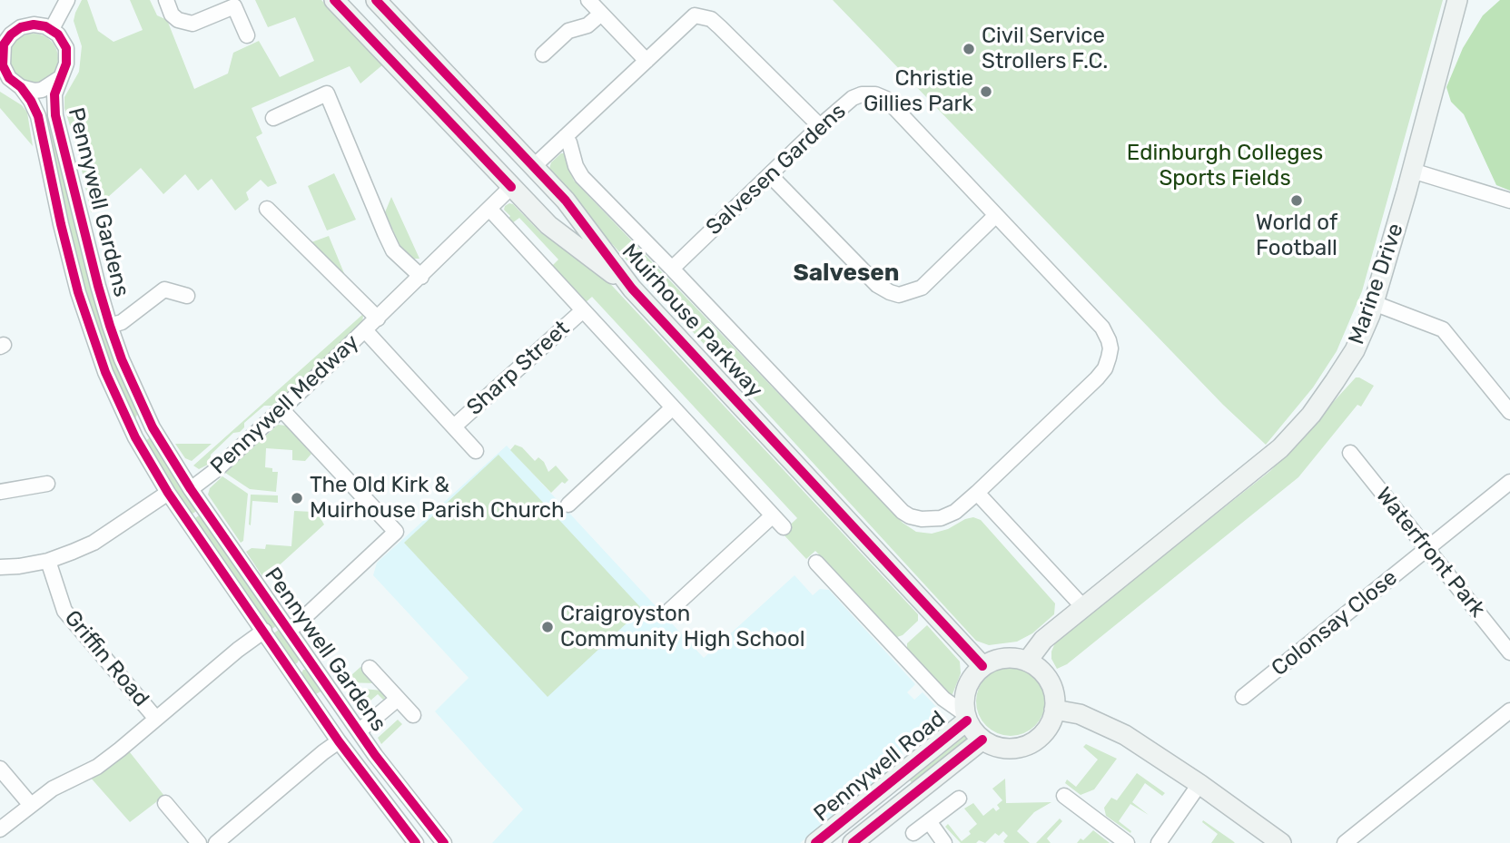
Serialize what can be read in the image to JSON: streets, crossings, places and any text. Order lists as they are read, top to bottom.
{
  "streets": {
    "street": [
      "Salvesen Gardens",
      "Pennywell Gardens",
      "Marine Drive",
      "Muirhouse Parkway",
      "Sharp Street",
      "Pennywell Medway",
      "Waterfront Park",
      "Colonsay Close",
      "Griffin Road",
      "Pennywell Road"
    ]
  },
  "crossings": [
    ["Pennywell Gardens", "Pennywell Medway"],
    ["Marine Drive", "Muirhouse Parkway"],
    ["Marine Drive", "Pennywell Road"],
    ["Muirhouse Parkway", "Pennywell Medway"],
    ["Muirhouse Parkway", "Pennywell Road"],
    ["Waterfront Park", "Colonsay Close"]
  ],
  "districts": ["Salvesen"],
  "parks": ["Edinburgh Colleges Sports Fields"],
  "places": [
    "Civil Service Strollers F.C.",
    "Christie Gillies Park",
    "World of Football",
    "The Old Kirk & Muirhouse Parish Church",
    "Craigroyston Community High School"
  ]
}
